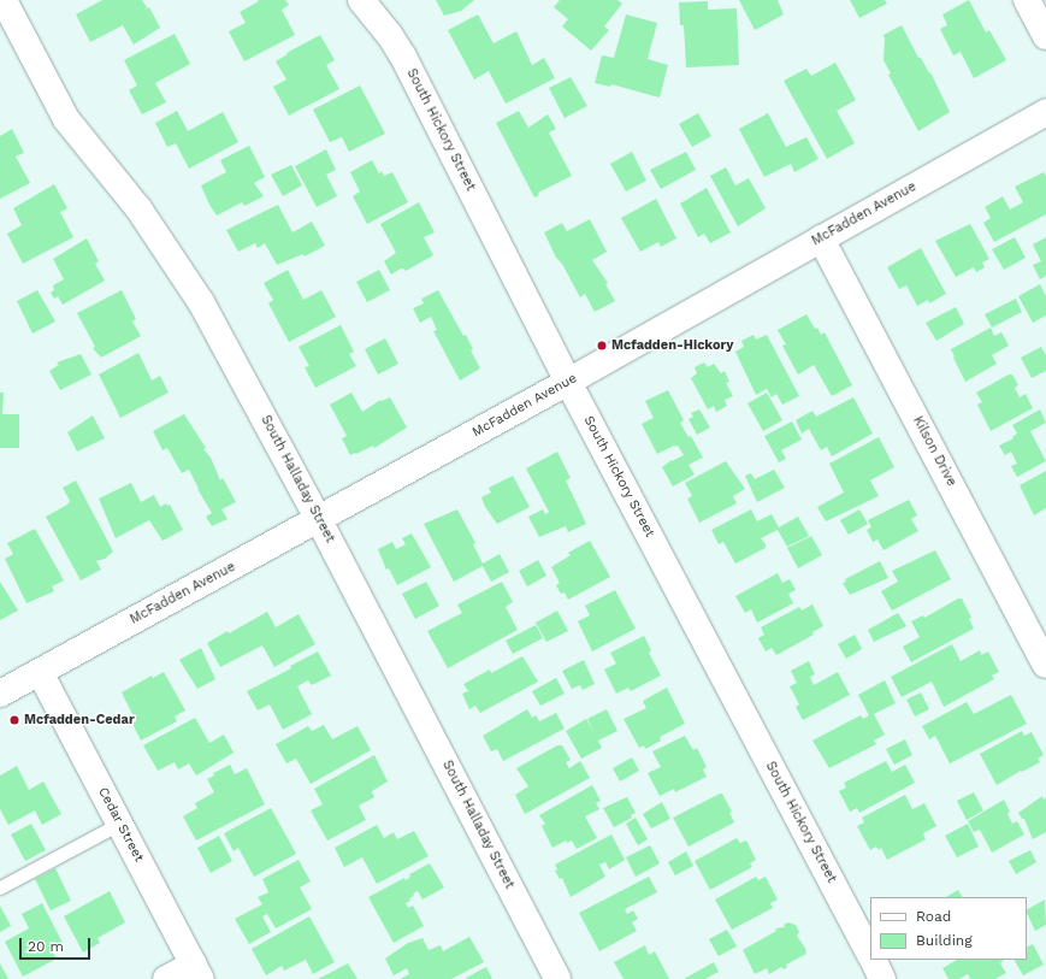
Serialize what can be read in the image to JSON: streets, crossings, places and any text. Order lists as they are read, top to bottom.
{
  "streets": {
    "street": [
      "South Hickory Street",
      "McFadden Avenue",
      "Kilson Drive",
      "South Halladay Street",
      "Cedar Street"
    ]
  },
  "crossings": [
    ["South Hickory Street", "McFadden Avenue"],
    ["McFadden Avenue", "Kilson Drive"],
    ["McFadden Avenue", "South Halladay Street"],
    ["McFadden Avenue", "Cedar Street"]
  ],
  "places": ["Mcfadden-Hickory", "Mcfadden-Cedar"],
  "legend": ["Road", "Building"],
  "scale_bar": "20 m"
}
